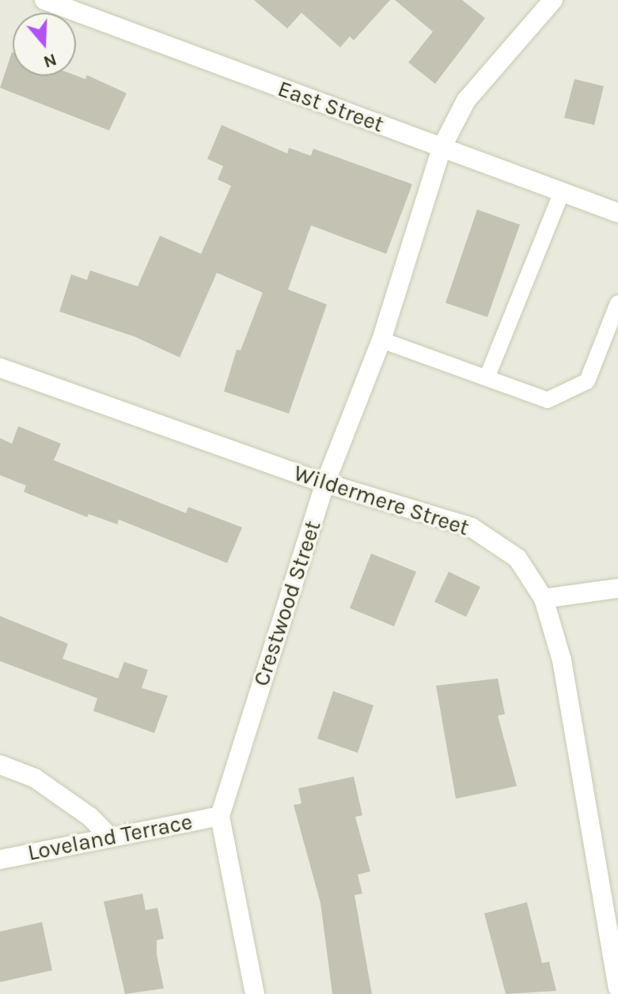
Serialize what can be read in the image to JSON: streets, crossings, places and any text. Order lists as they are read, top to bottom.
{
  "streets": {
    "street": [
      "East Street",
      "Wildermere Street",
      "Crestwood Street",
      "Loveland Terrace"
    ]
  },
  "crossings": [
    ["East Street", "Crestwood Street"],
    ["Wildermere Street", "Crestwood Street"],
    ["Crestwood Street", "Loveland Terrace"]
  ],
  "north": "bottom"
}
